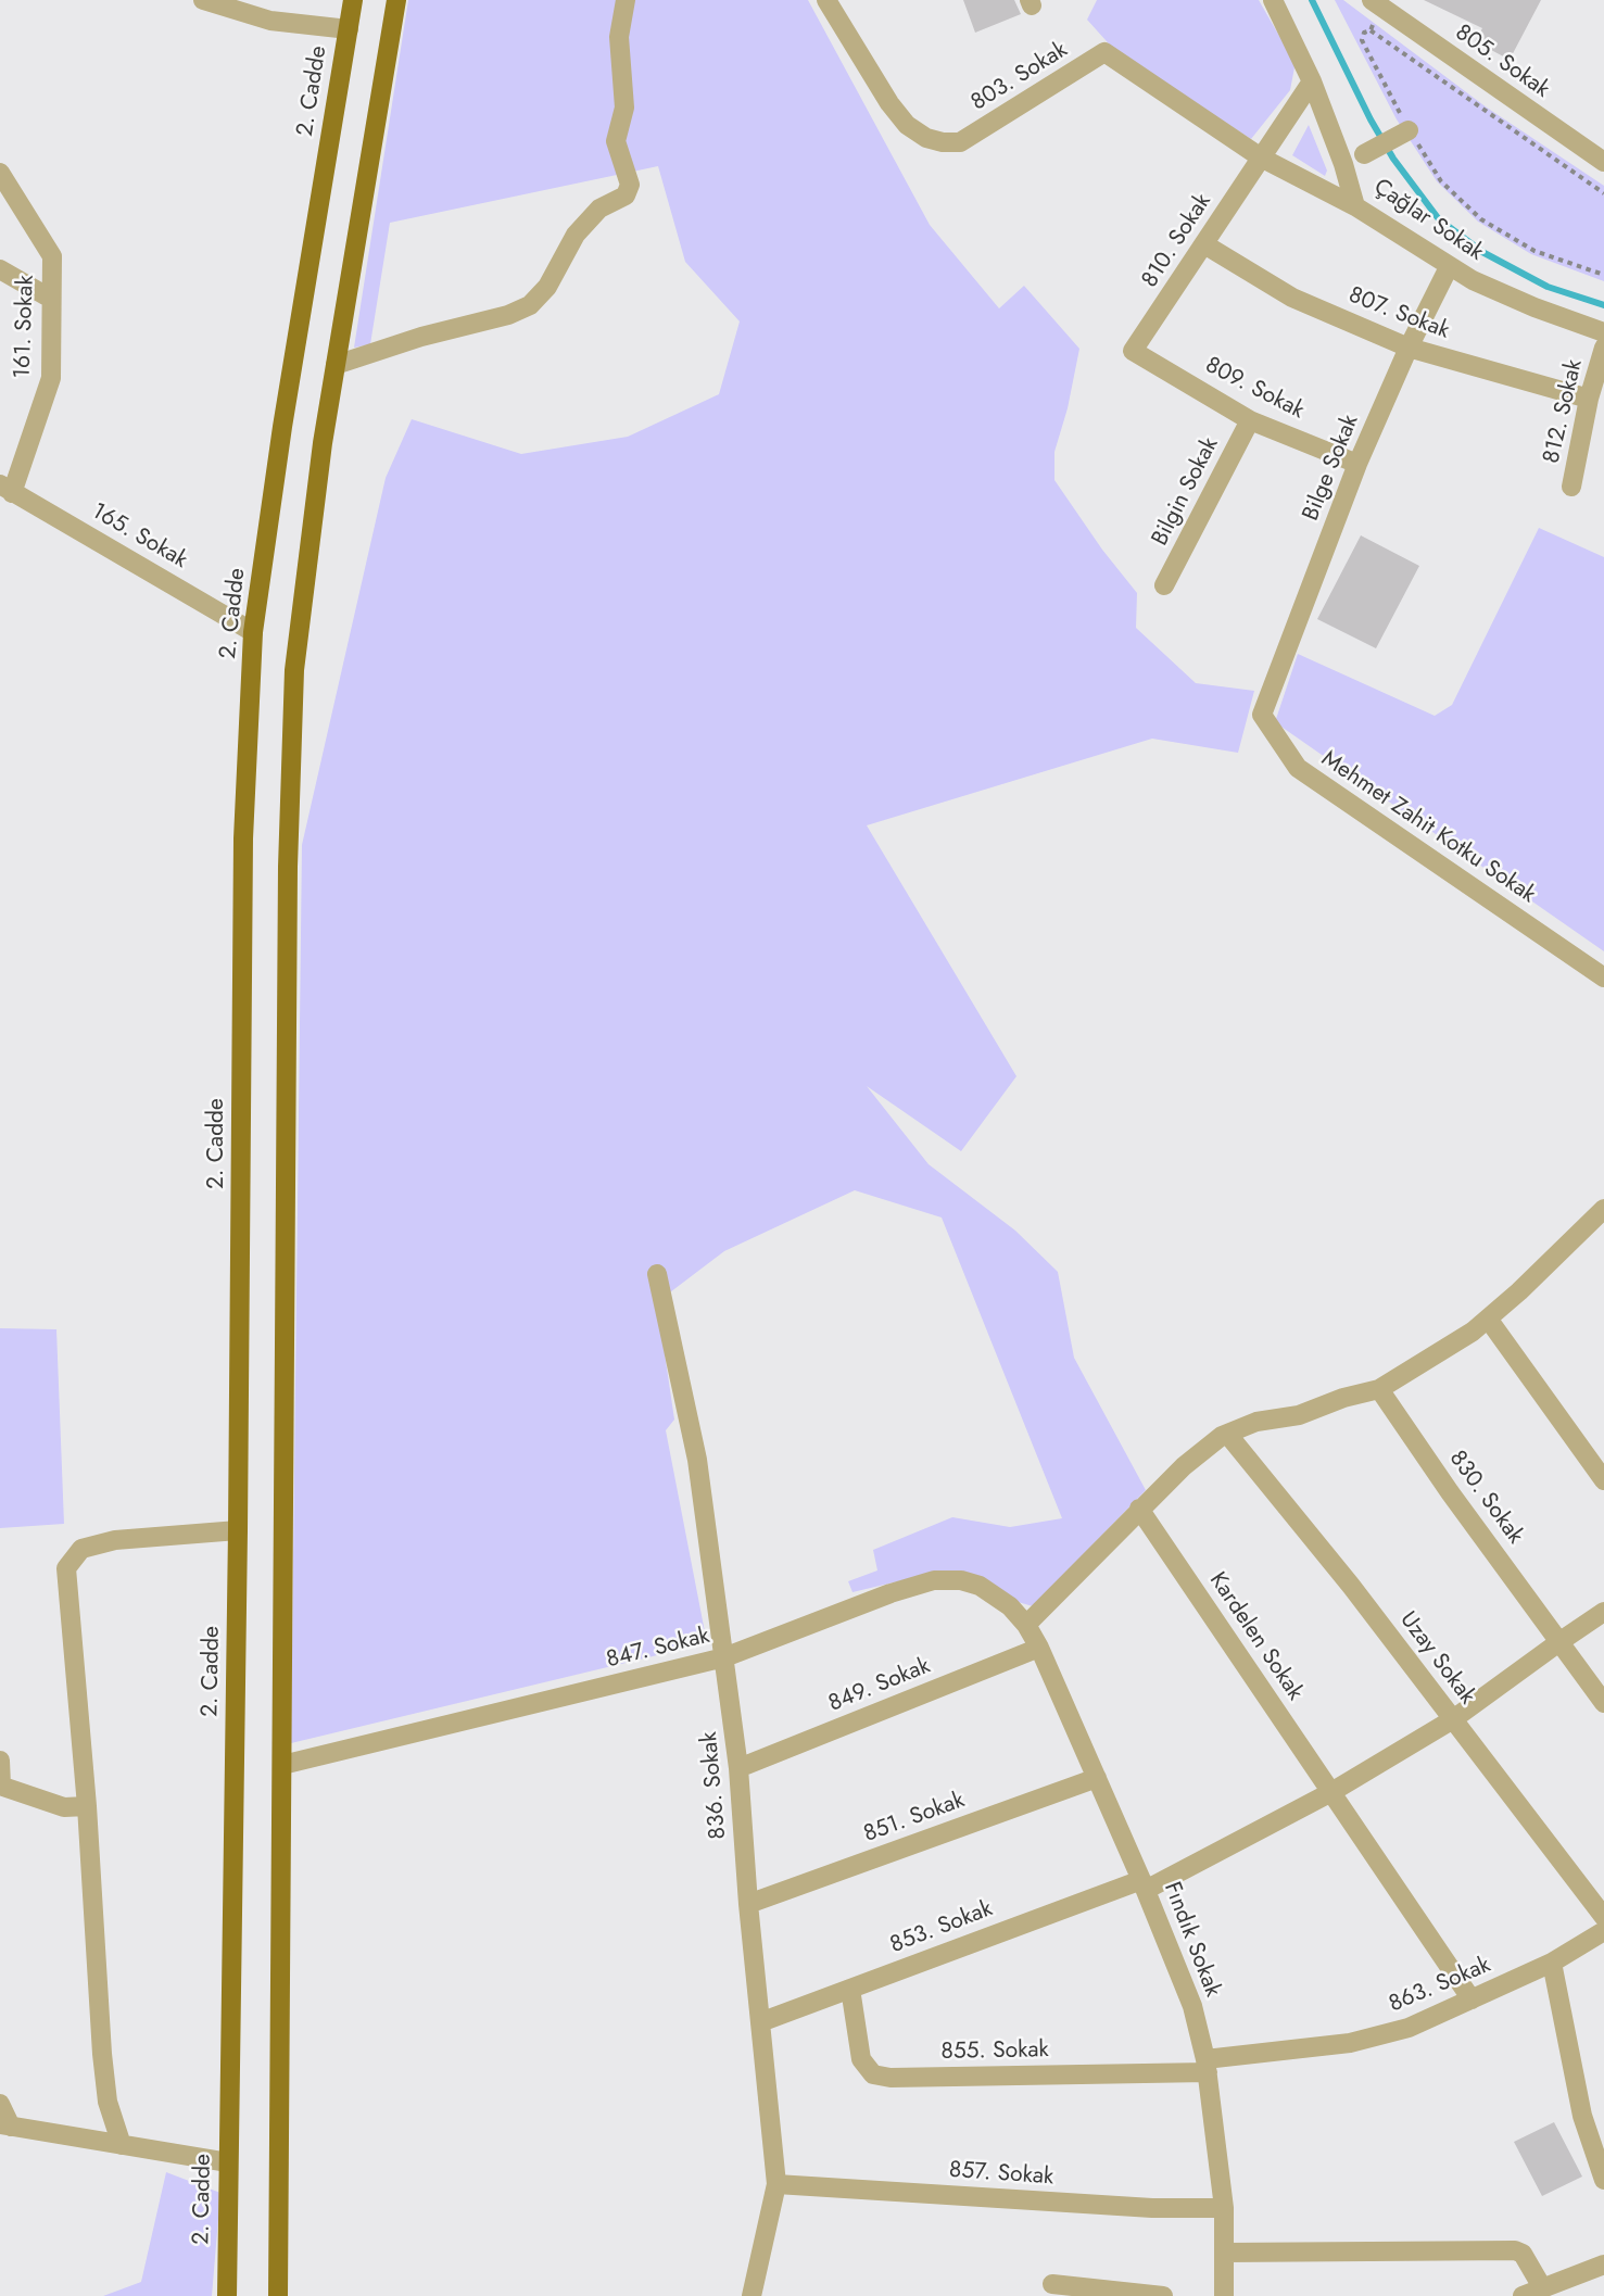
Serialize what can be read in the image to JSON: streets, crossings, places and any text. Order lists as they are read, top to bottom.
{
  "streets": {
    "main road": ["2. Cadde"],
    "street": [
      "805. Sokak",
      "803. Sokak",
      "Çağlar Sokak",
      "810. Sokak",
      "807. Sokak",
      "161. Sokak",
      "809. Sokak",
      "812. Sokak",
      "Bilge Sokak",
      "Bilgin Sokak",
      "165. Sokak",
      "Mehmet Zahit Kotku Sokak",
      "830. Sokak",
      "Kardelen Sokak",
      "847. Sokak",
      "Uzay Sokak",
      "849. Sokak",
      "836. Sokak",
      "851. Sokak",
      "853. Sokak",
      "Fındık Sokak",
      "863. Sokak",
      "855. Sokak",
      "857. Sokak"
    ]
  },
  "crossings": [
    ["803. Sokak", "810. Sokak"],
    ["2. Cadde", "165. Sokak"],
    ["Çağlar Sokak", "810. Sokak"],
    ["Çağlar Sokak", "Bilge Sokak"],
    ["810. Sokak", "807. Sokak"],
    ["810. Sokak", "809. Sokak"],
    ["807. Sokak", "812. Sokak"],
    ["807. Sokak", "Bilge Sokak"],
    ["161. Sokak", "165. Sokak"],
    ["809. Sokak", "Bilge Sokak"],
    ["809. Sokak", "Bilgin Sokak"],
    ["Bilge Sokak", "Mehmet Zahit Kotku Sokak"],
    ["Kardelen Sokak", "863. Sokak"],
    ["847. Sokak", "836. Sokak"],
    ["847. Sokak", "Fındık Sokak"],
    ["849. Sokak", "836. Sokak"],
    ["849. Sokak", "Fındık Sokak"],
    ["836. Sokak", "851. Sokak"],
    ["836. Sokak", "853. Sokak"],
    ["836. Sokak", "857. Sokak"],
    ["851. Sokak", "Fındık Sokak"],
    ["853. Sokak", "Fındık Sokak"],
    ["853. Sokak", "855. Sokak"],
    ["Fındık Sokak", "863. Sokak"],
    ["Fındık Sokak", "855. Sokak"],
    ["Fındık Sokak", "857. Sokak"],
    ["863. Sokak", "855. Sokak"]
  ]
}
